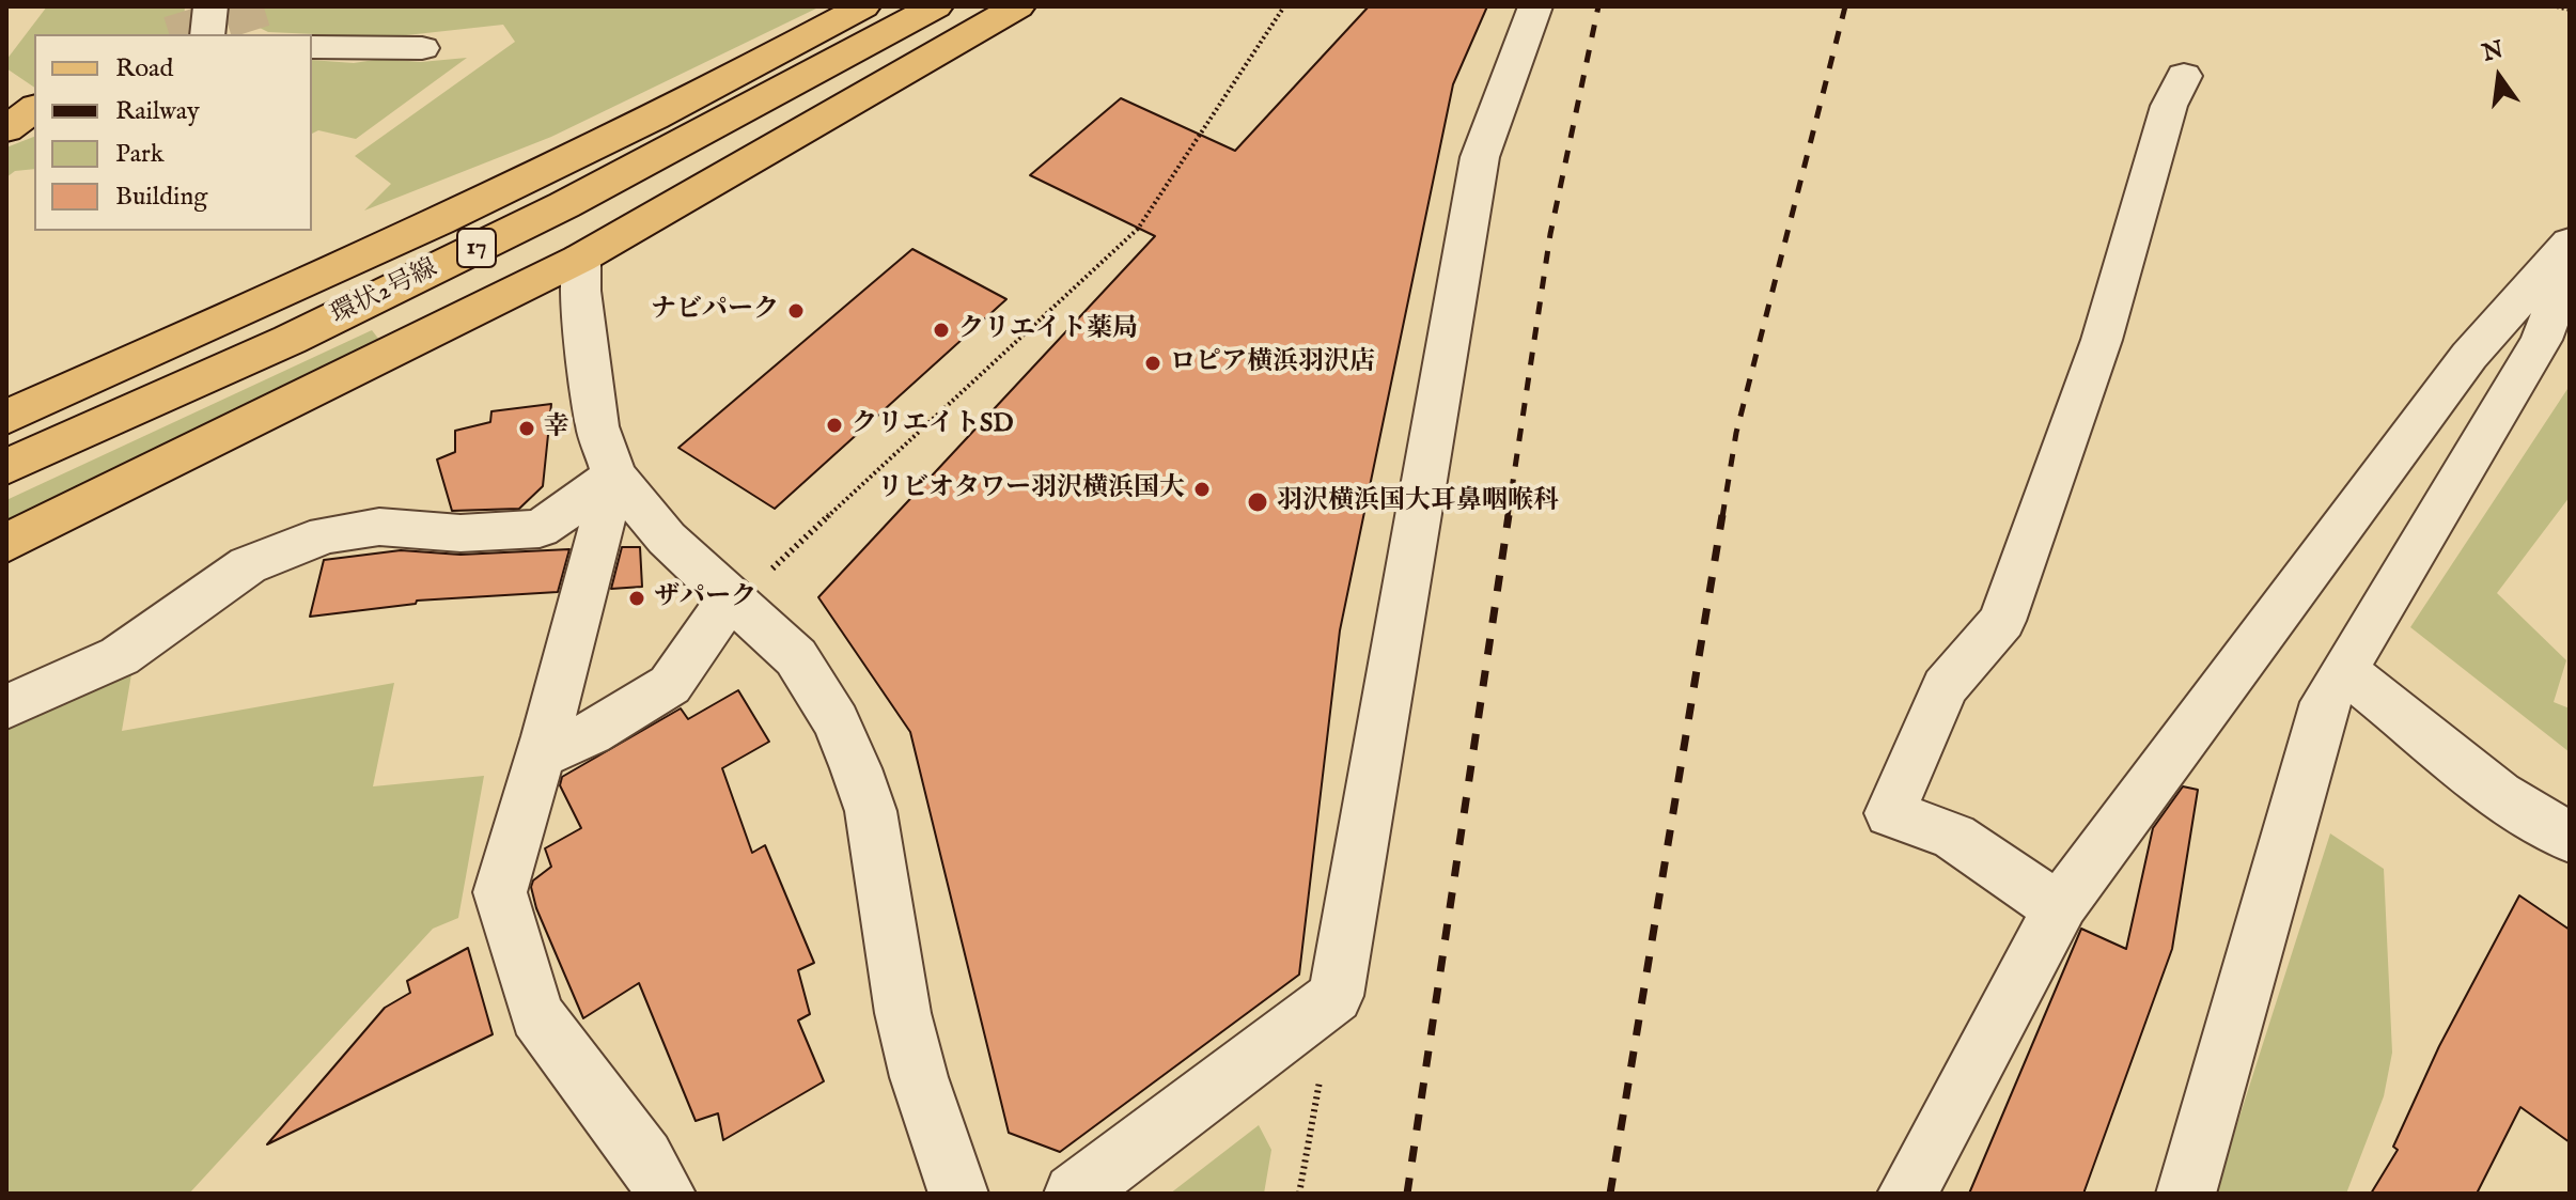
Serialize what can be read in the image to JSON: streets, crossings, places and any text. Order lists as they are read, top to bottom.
{
  "streets": {
    "main road": ["17", "環状2号線"]
  },
  "places": [
    "ナビパーク",
    "クリエイト薬局",
    "ロピア横浜羽沢店",
    "クリエイトSD",
    "幸",
    "リビオタワー羽沢横浜国大",
    "羽沢横浜国大耳鼻咽喉科",
    "ザパーク"
  ],
  "legend": [
    "Road",
    "Railway",
    "Park",
    "Building"
  ],
  "north": "top"
}
